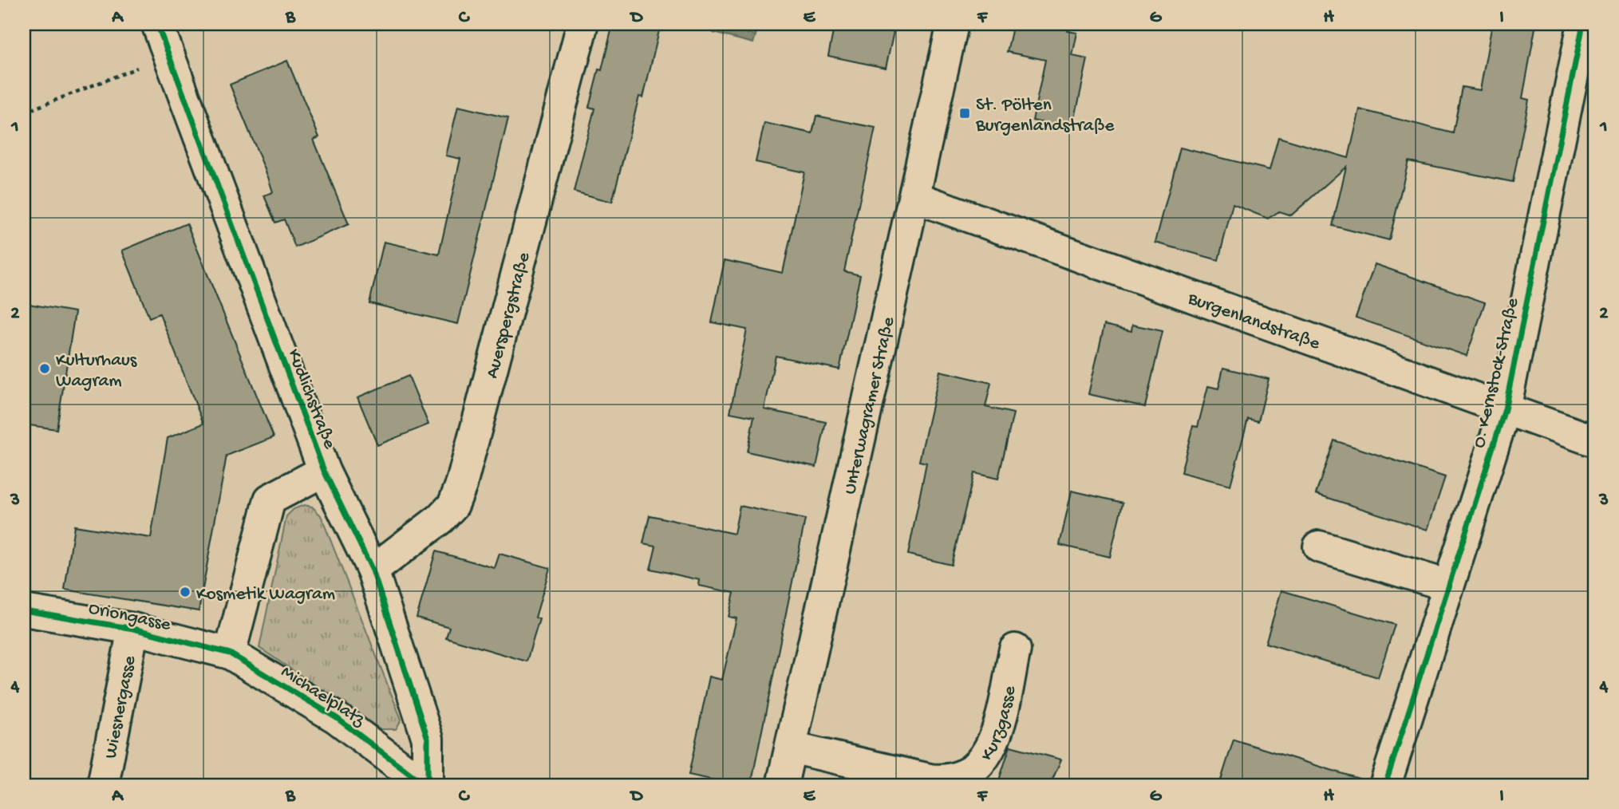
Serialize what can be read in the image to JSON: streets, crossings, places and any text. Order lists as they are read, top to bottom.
{
  "streets": {
    "street": [
      "Auerspergstraße",
      "Burgenlandstraße",
      "O. Kernstock-Straße",
      "Kudlichstraße",
      "Unterwagramer Straße",
      "Oriongasse",
      "Michaelplatz",
      "Wiesnergasse",
      "Kurzgasse"
    ]
  },
  "crossings": [
    ["Auerspergstraße", "Kudlichstraße"],
    ["Burgenlandstraße", "O. Kernstock-Straße"],
    ["Burgenlandstraße", "Unterwagramer Straße"],
    ["Kudlichstraße", "Michaelplatz"],
    ["Unterwagramer Straße", "Kurzgasse"],
    ["Oriongasse", "Michaelplatz"],
    ["Oriongasse", "Wiesnergasse"]
  ],
  "places": {
    "transit": ["St. Pölten Burgenlandstraße"],
    "other": ["Kulturhaus Wagram", "Kosmetik Wagram"]
  },
  "grid": {
    "columns": [
      "A",
      "B",
      "C",
      "D",
      "E",
      "F",
      "G",
      "H",
      "I"
    ],
    "rows": [
      "1",
      "2",
      "3",
      "4"
    ]
  }
}
